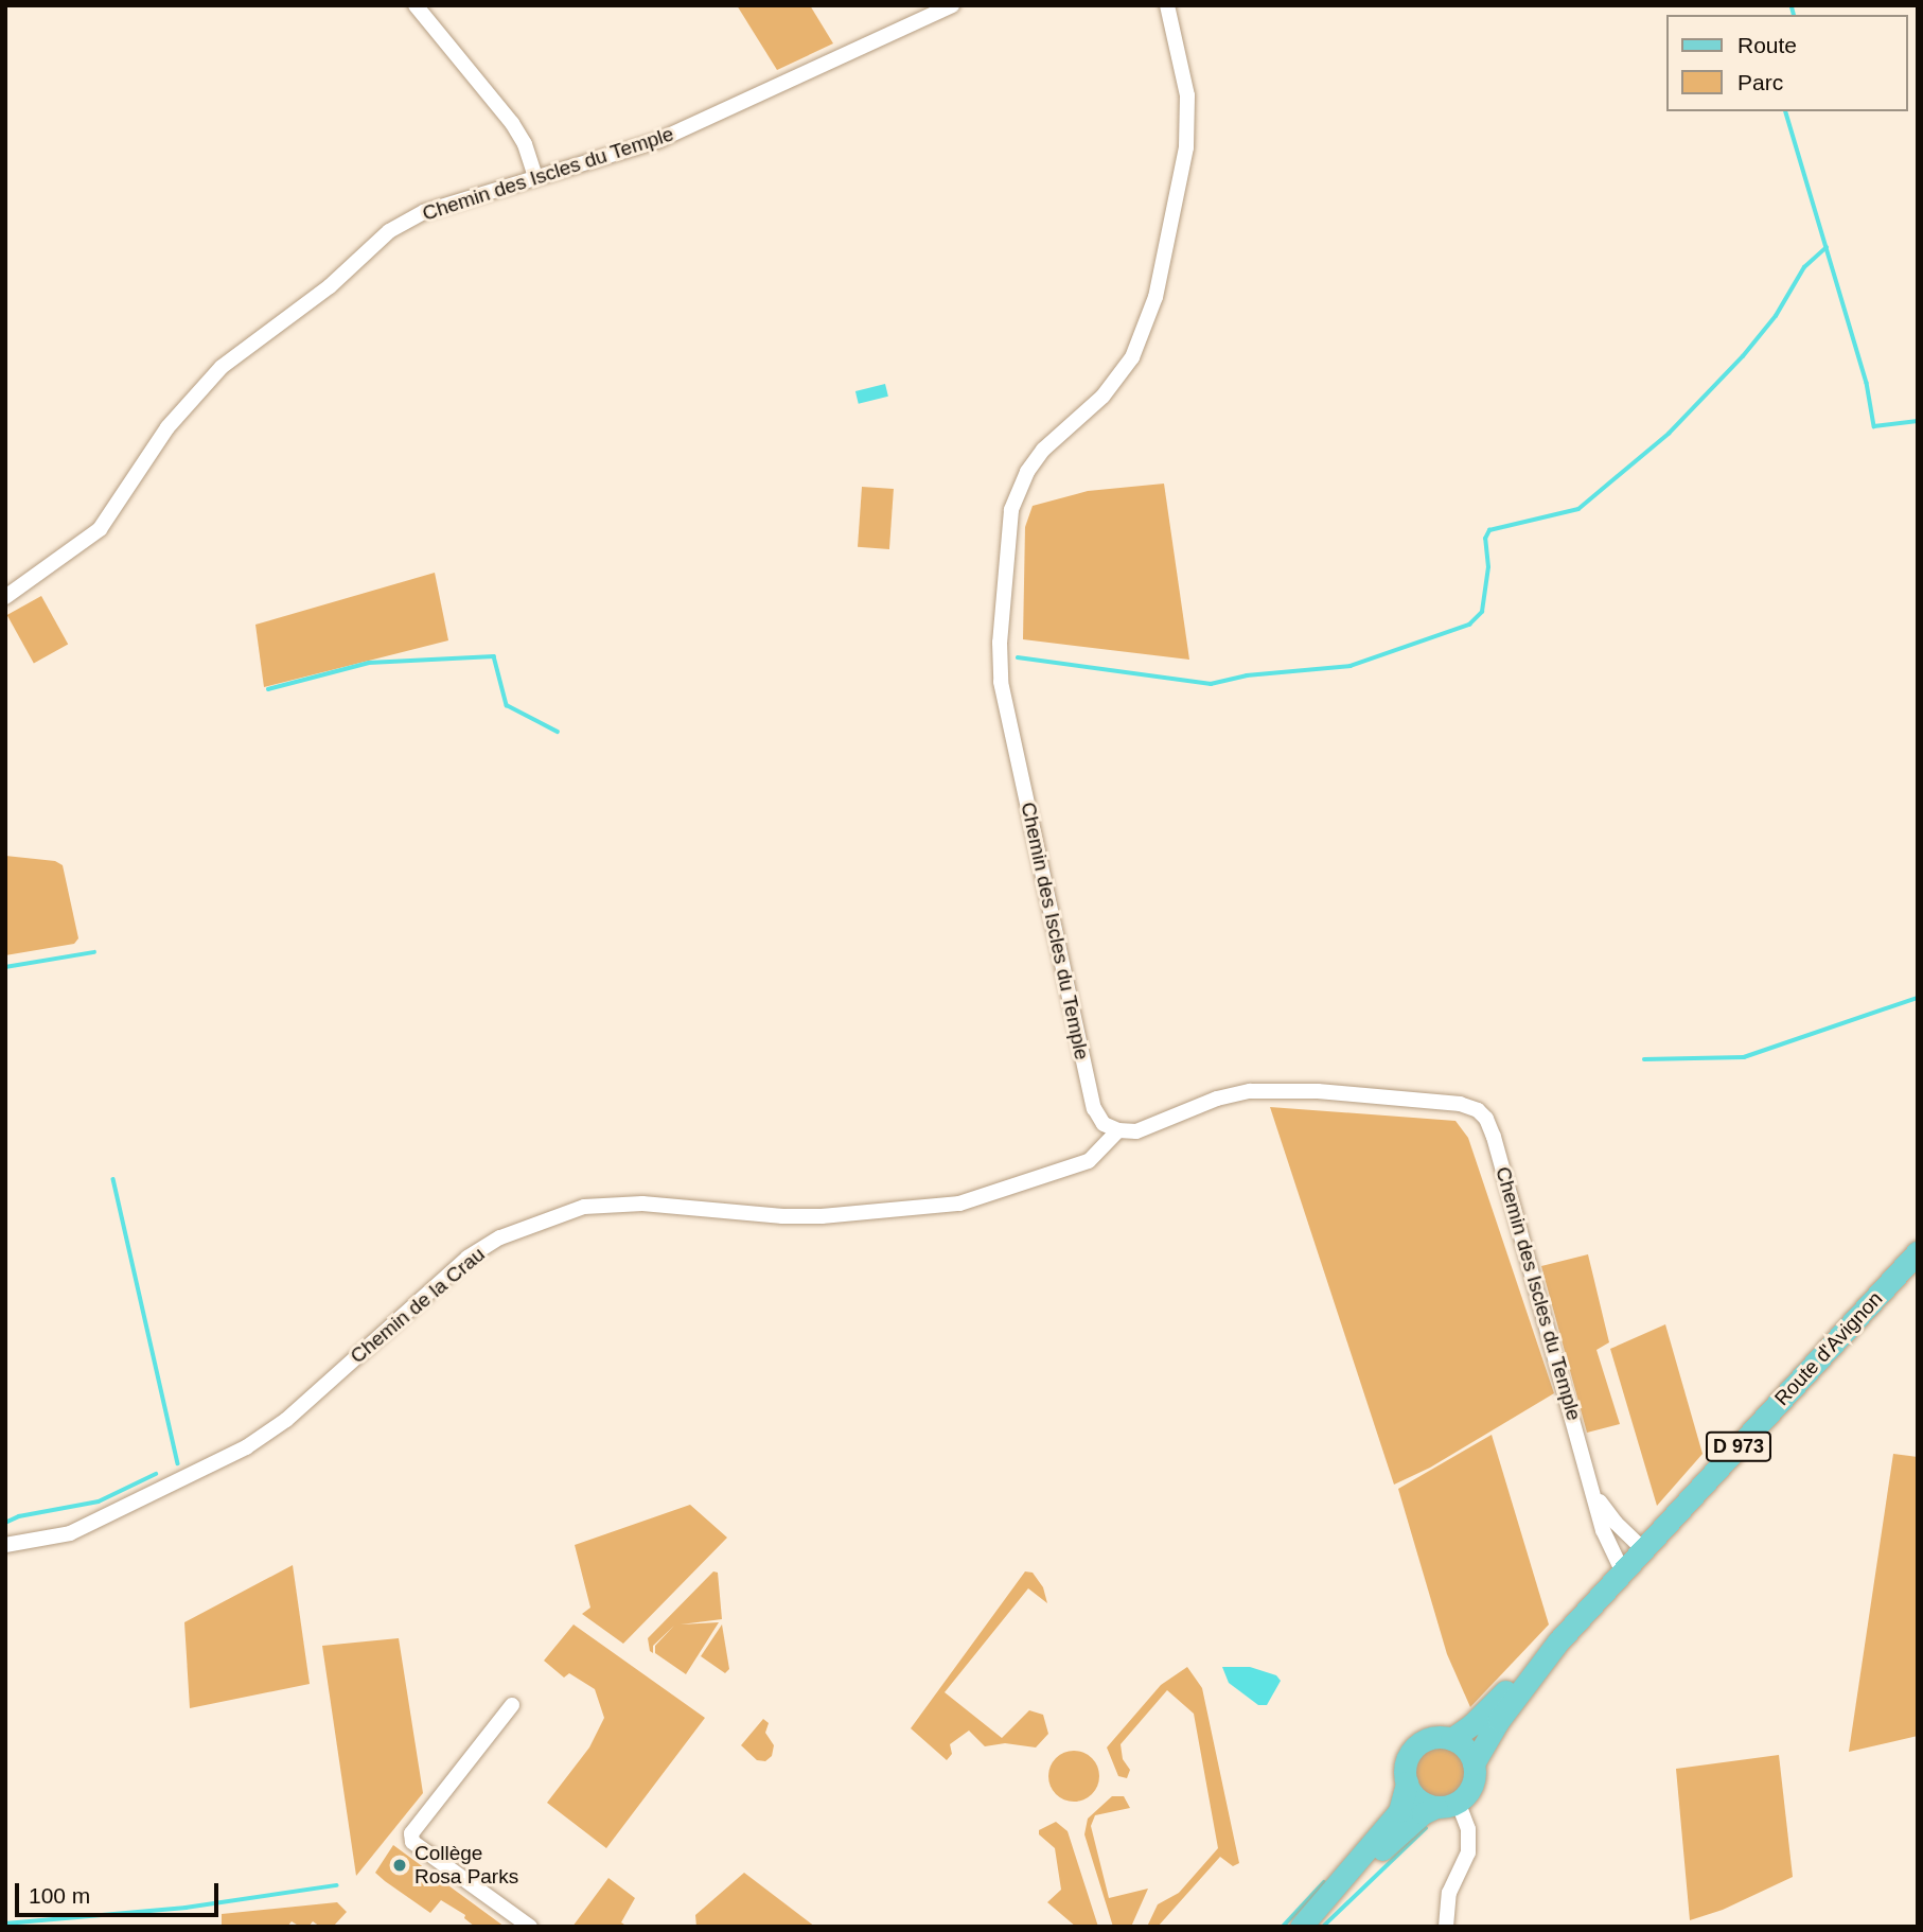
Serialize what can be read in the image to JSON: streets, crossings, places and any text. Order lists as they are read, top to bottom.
{
  "streets": {
    "main road": ["Route d'Avignon", "D 973"],
    "street": ["Chemin des Iscles du Temple", "Chemin de la Crau"]
  },
  "crossings": [
    ["Chemin des Iscles du Temple", "Chemin de la Crau"],
    ["Chemin des Iscles du Temple", "Route d'Avignon"]
  ],
  "places": ["Collège Rosa Parks"],
  "legend": ["Route", "Parc"],
  "scale_bar": "100 m"
}
